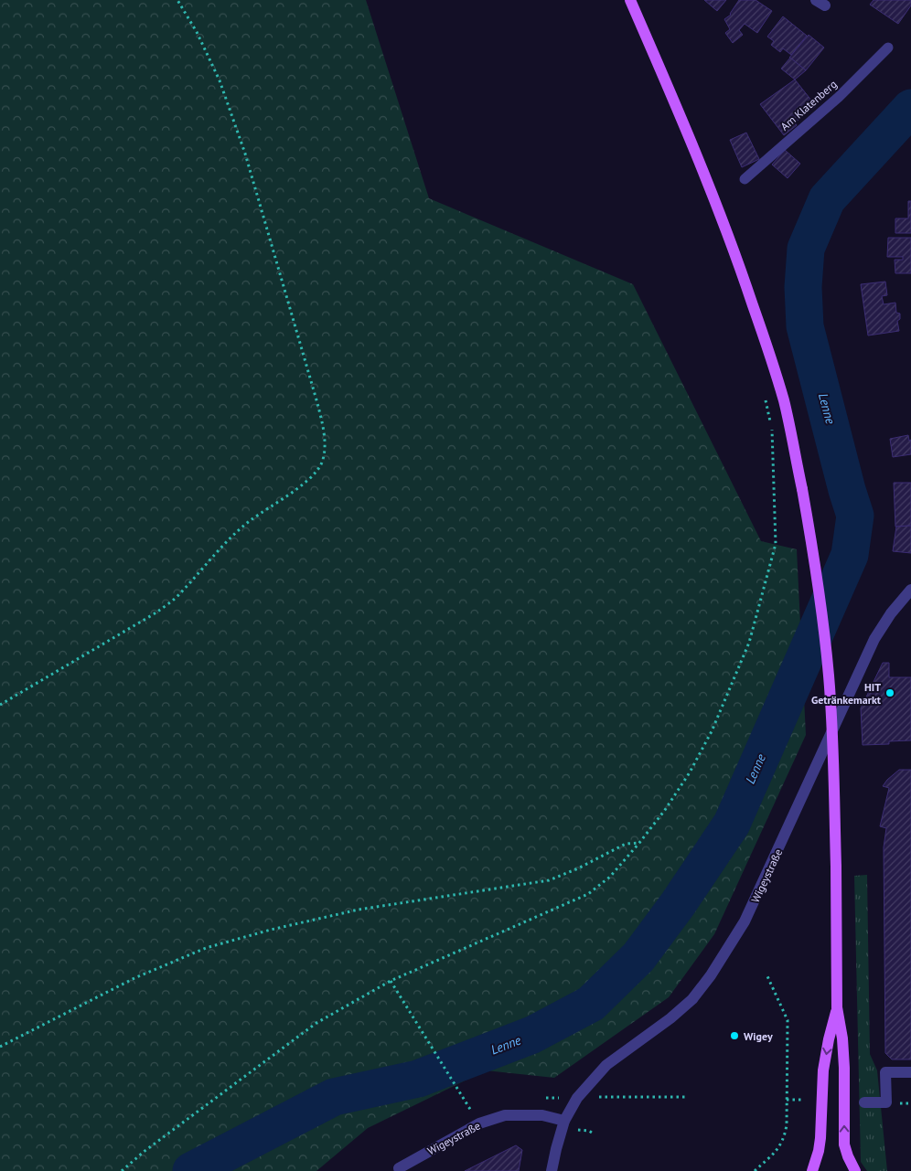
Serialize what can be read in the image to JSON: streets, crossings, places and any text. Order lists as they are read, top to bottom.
{
  "streets": {
    "street": ["Wigeystraße"],
    "lane": ["Am Klatenberg"]
  },
  "water": ["Lenne"],
  "places": ["HIT Getränkemarkt", "Wigey"]
}
